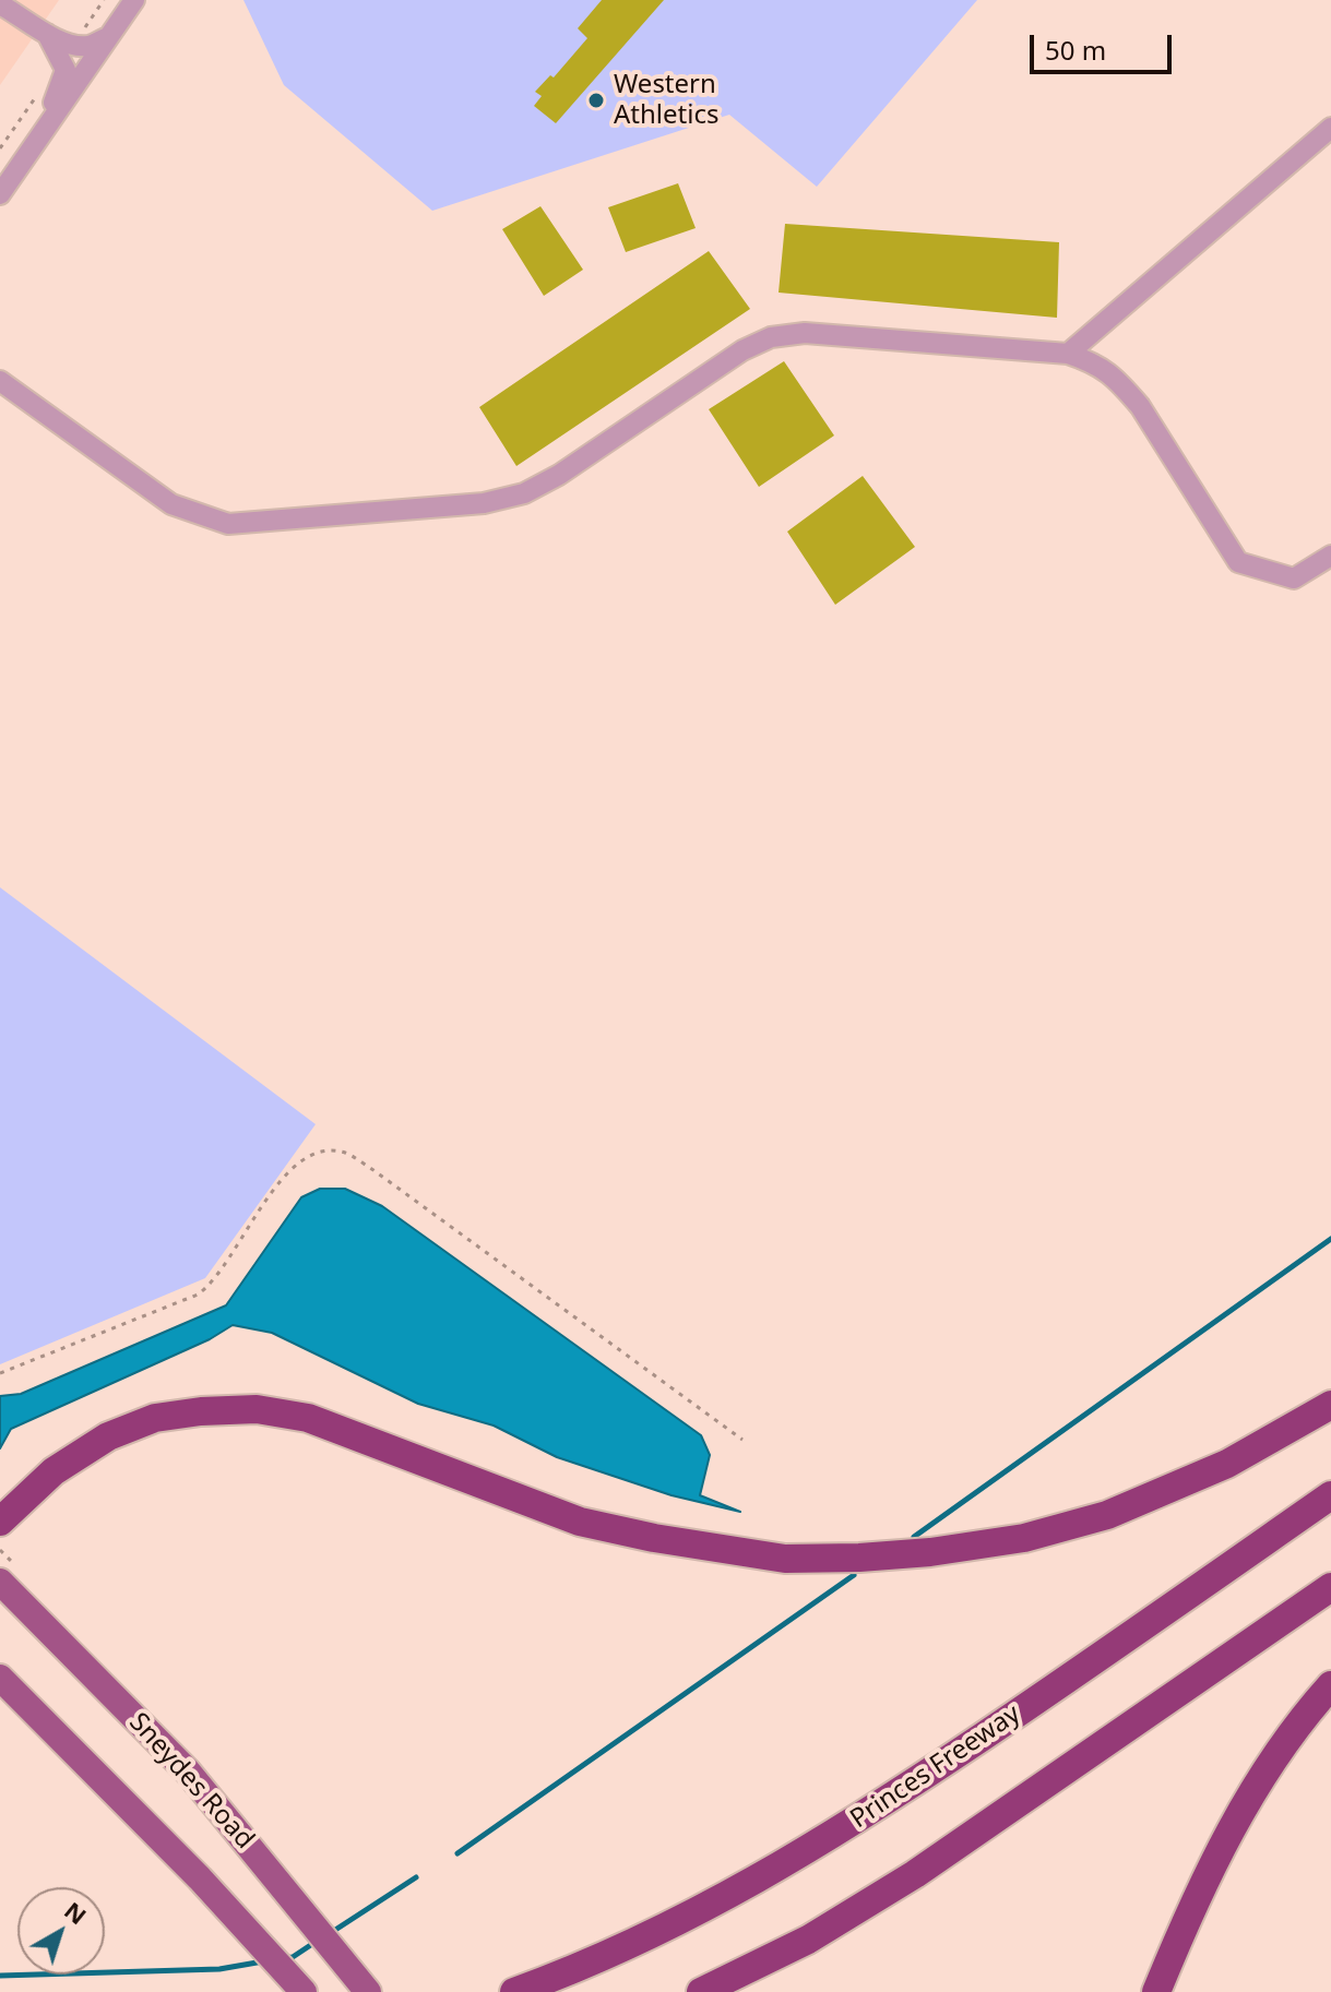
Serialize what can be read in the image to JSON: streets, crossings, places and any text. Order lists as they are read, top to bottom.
{
  "streets": {
    "highway": ["Princes Freeway"],
    "main road": ["Sneydes Road"]
  },
  "places": ["Western Athletics"],
  "scale_bar": "50 m",
  "north": "top right"
}
